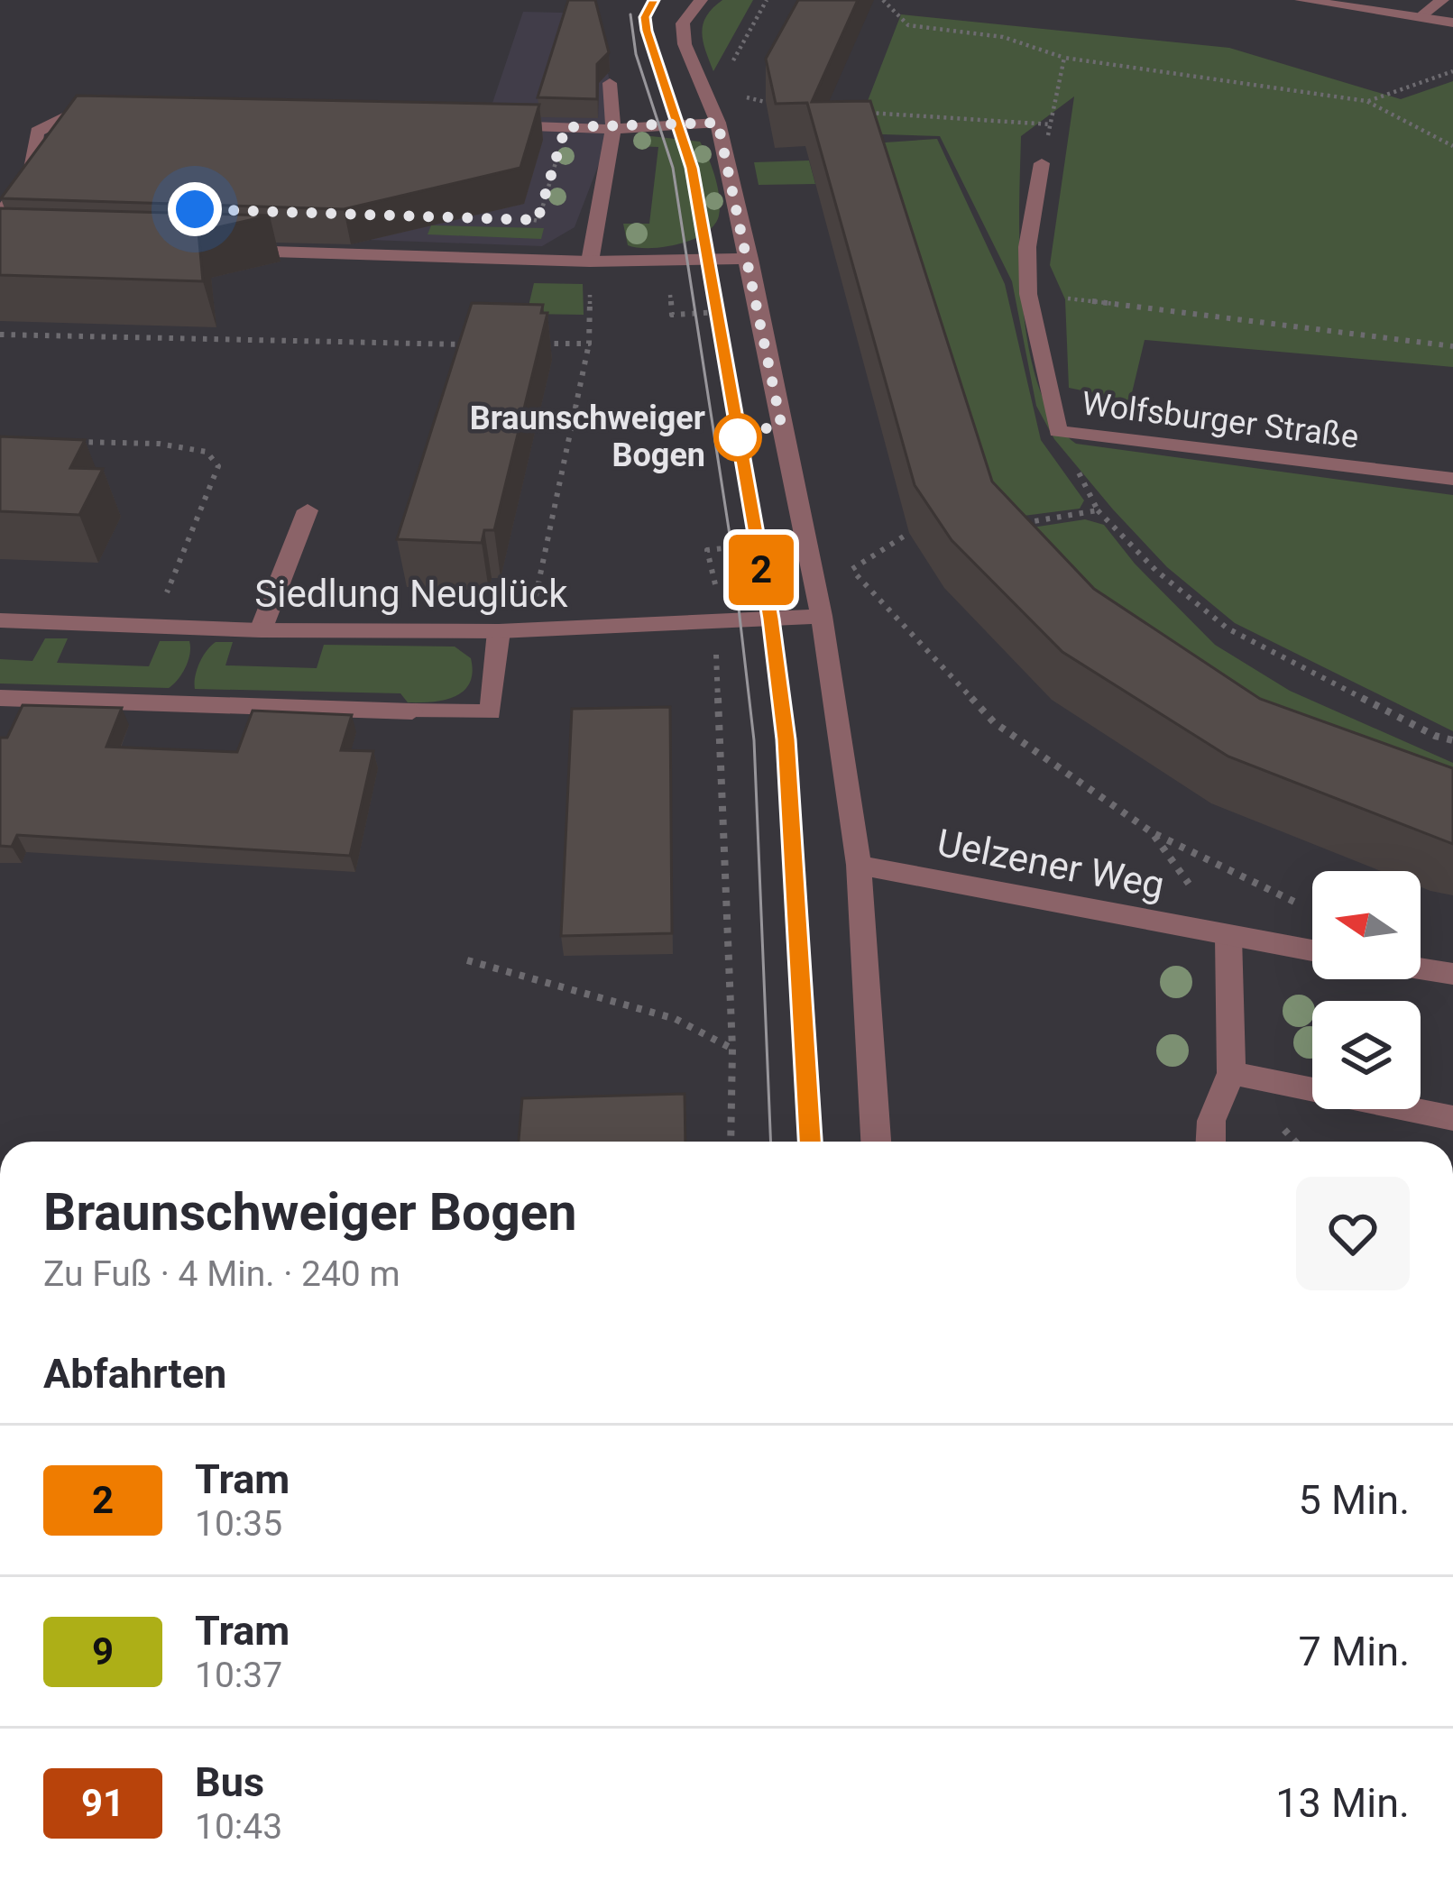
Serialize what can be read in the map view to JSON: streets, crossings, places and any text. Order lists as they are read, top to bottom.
{
  "streets": {
    "street": ["Wolfsburger Straße", "Siedlung Neuglück", "Uelzener Weg"]
  },
  "places": ["Braunschweiger Bogen"],
  "lines": ["tram line 2"],
  "north": "left",
  "page": {
    "on_map": "2",
    "heading": [
      ["Braunschweiger Bogen", "Zu Fuß · 4 Min. · 240 m"],
      "Abfahrten"
    ],
    "list": [
      {
        "mark": "2",
        "name": "Tram",
        "note": "10:35",
        "value": "5 Min."
      },
      {
        "mark": "9",
        "name": "Tram",
        "note": "10:37",
        "value": "7 Min."
      },
      {
        "mark": "91",
        "name": "Bus",
        "note": "10:43",
        "value": "13 Min."
      }
    ]
  }
}
